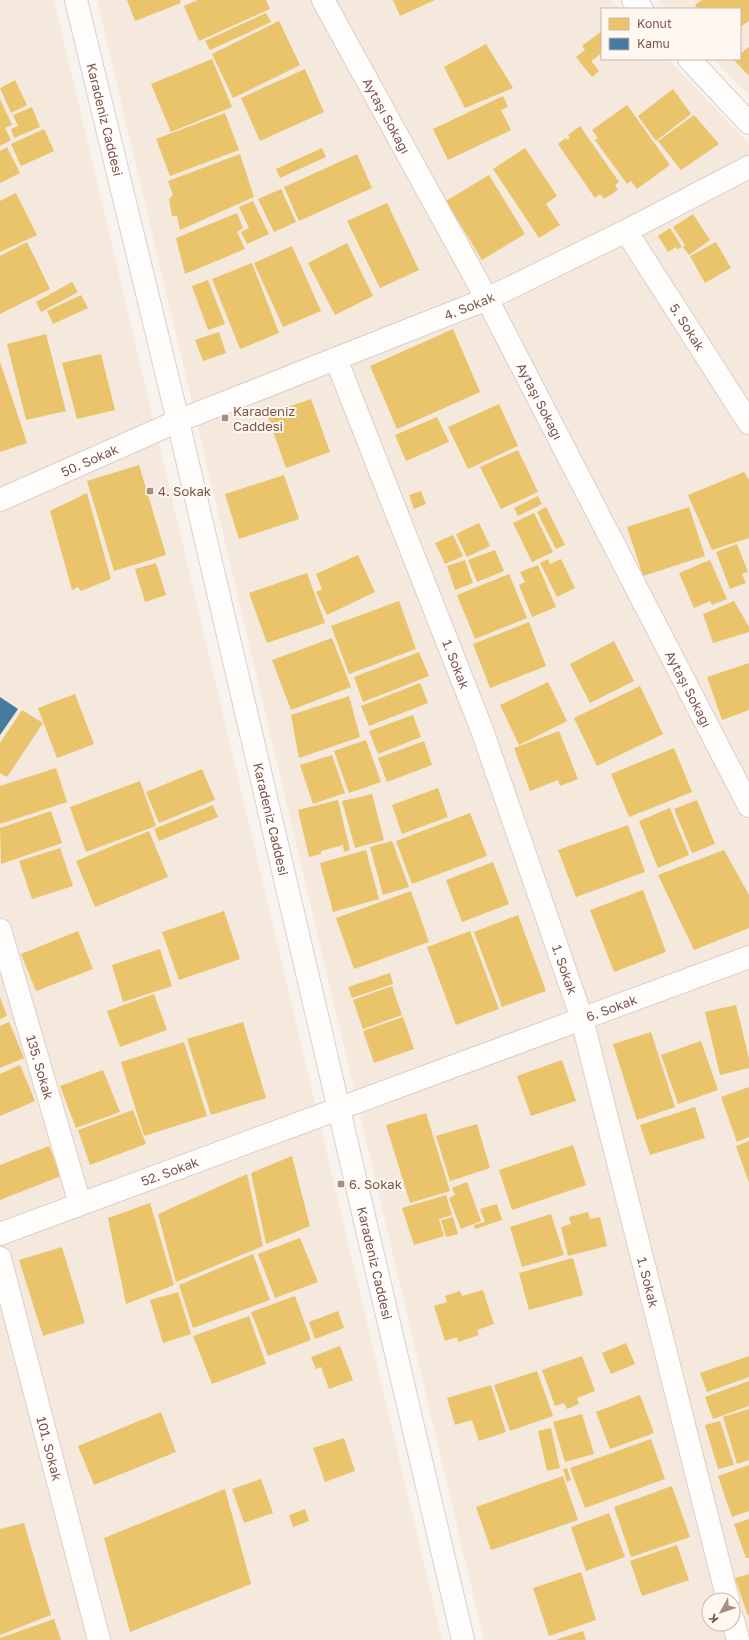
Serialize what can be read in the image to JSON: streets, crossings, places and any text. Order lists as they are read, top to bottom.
{
  "streets": {
    "street": [
      "Aytaşı Sokağı",
      "Karadeniz Caddesi",
      "4. Sokak",
      "5. Sokak",
      "50. Sokak",
      "1. Sokak",
      "6. Sokak",
      "135. Sokak",
      "52. Sokak",
      "101. Sokak"
    ]
  },
  "crossings": [
    ["Aytaşı Sokağı", "4. Sokak"],
    ["Karadeniz Caddesi", "4. Sokak"],
    ["Karadeniz Caddesi", "50. Sokak"],
    ["Karadeniz Caddesi", "6. Sokak"],
    ["Karadeniz Caddesi", "52. Sokak"],
    ["4. Sokak", "5. Sokak"],
    ["4. Sokak", "50. Sokak"],
    ["4. Sokak", "1. Sokak"],
    ["1. Sokak", "6. Sokak"],
    ["6. Sokak", "52. Sokak"],
    ["135. Sokak", "52. Sokak"]
  ],
  "places": {
    "transit": ["Karadeniz Caddesi", "4. Sokak", "6. Sokak"]
  },
  "legend": ["Konut", "Kamu"],
  "north": "bottom left"
}
